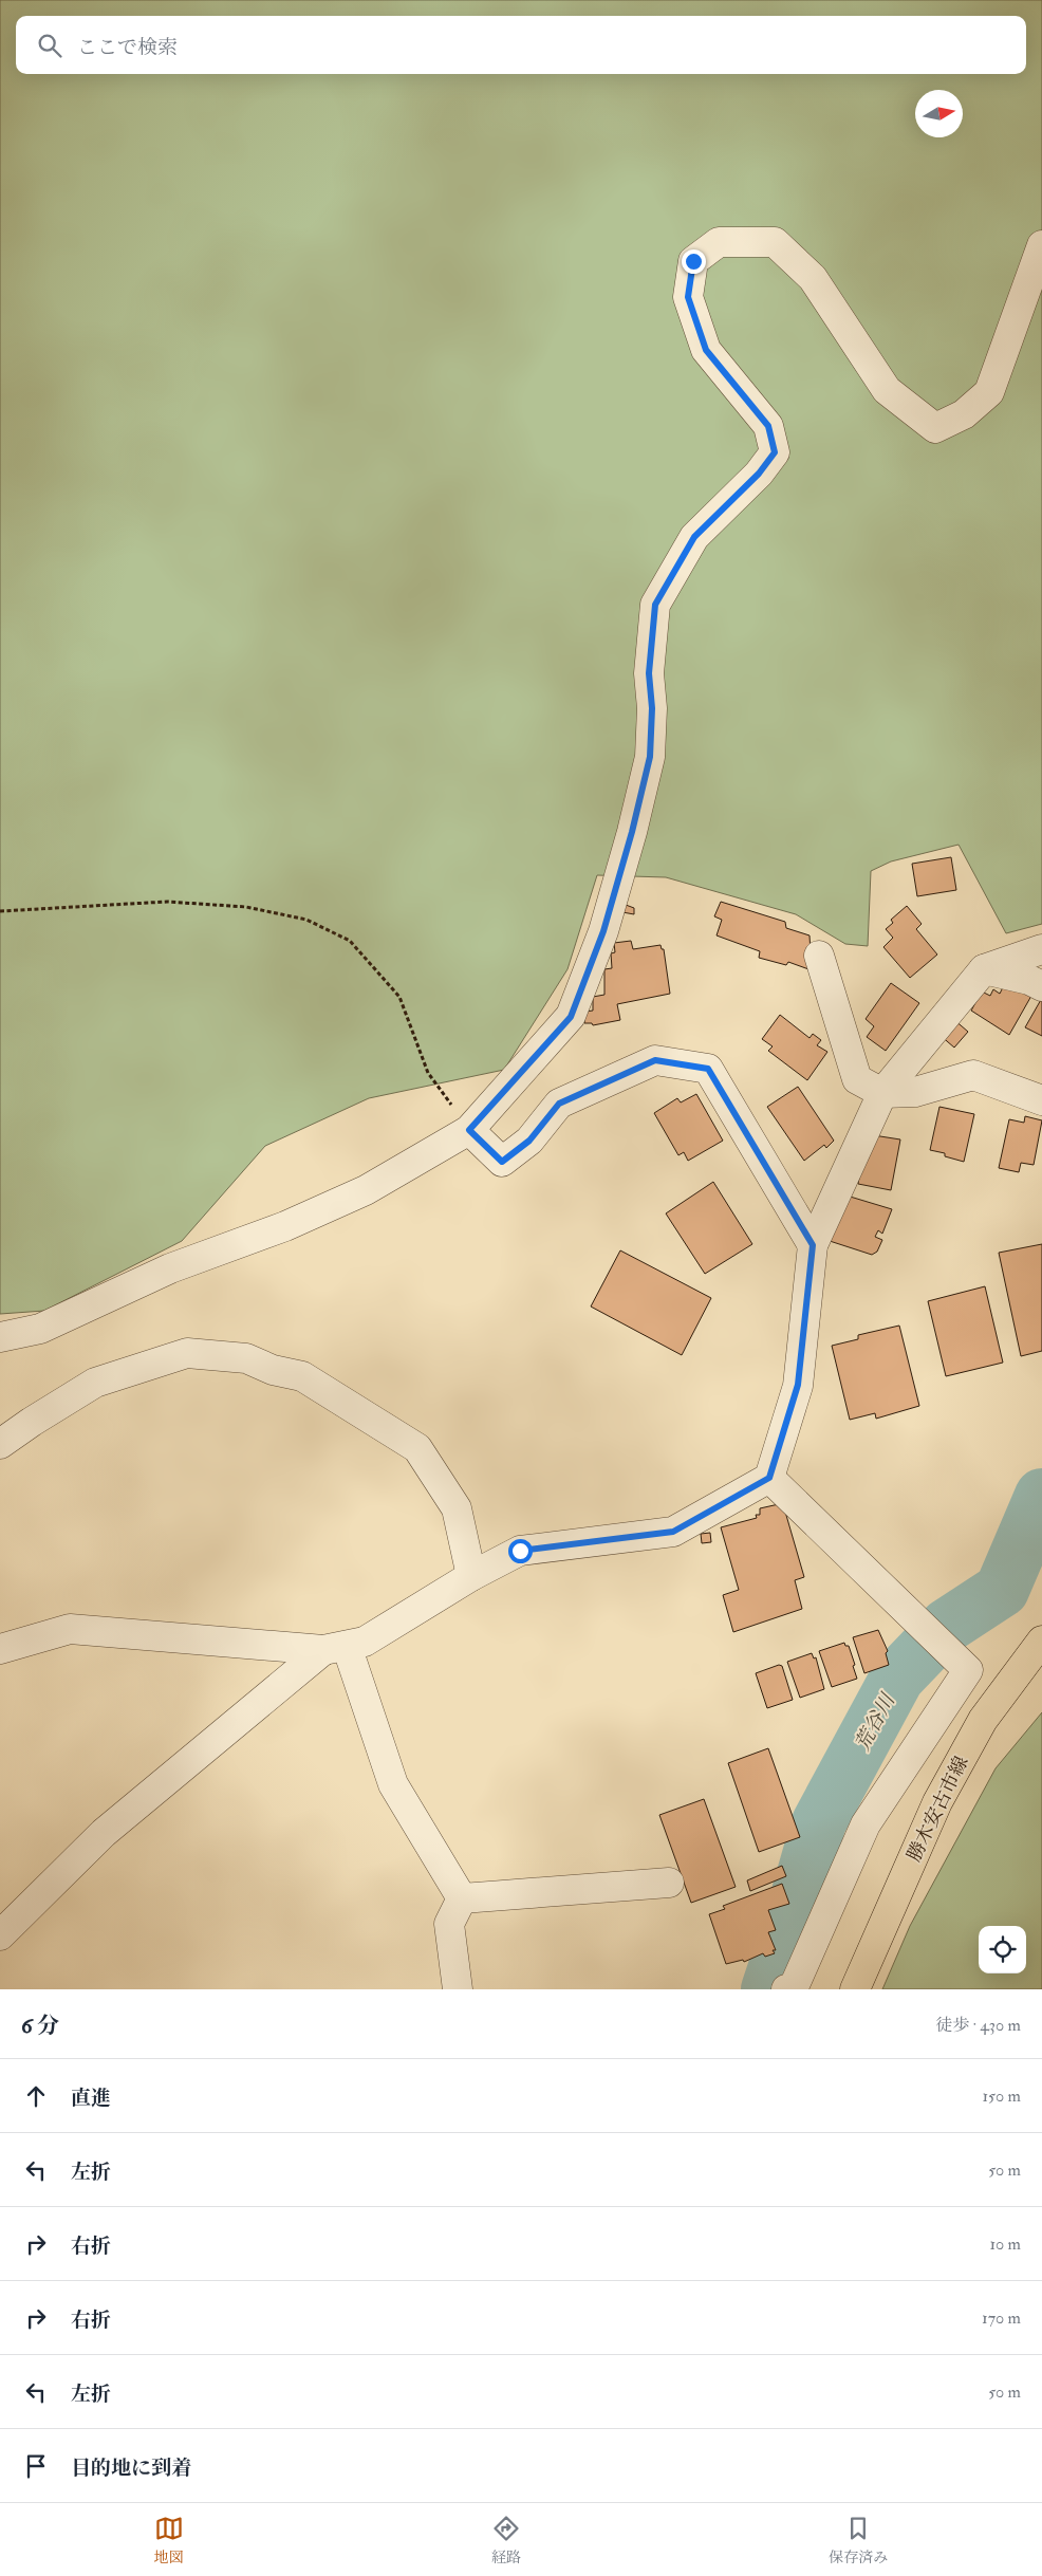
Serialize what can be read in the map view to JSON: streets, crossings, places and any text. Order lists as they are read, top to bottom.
{
  "streets": {
    "main road": ["勝木安古市線"]
  },
  "water": ["荒谷川"],
  "north": "right",
  "page": {
    "search": "ここで検索",
    "heading": ["6 分", "徒歩 · 430 m"],
    "list": [
      ["直進", "150 m"],
      ["左折", "50 m"],
      ["右折", "10 m"],
      ["右折", "170 m"],
      ["左折", "50 m"],
      "目的地に到着"
    ],
    "nav": ["地図", "経路", "保存済み"]
  }
}
